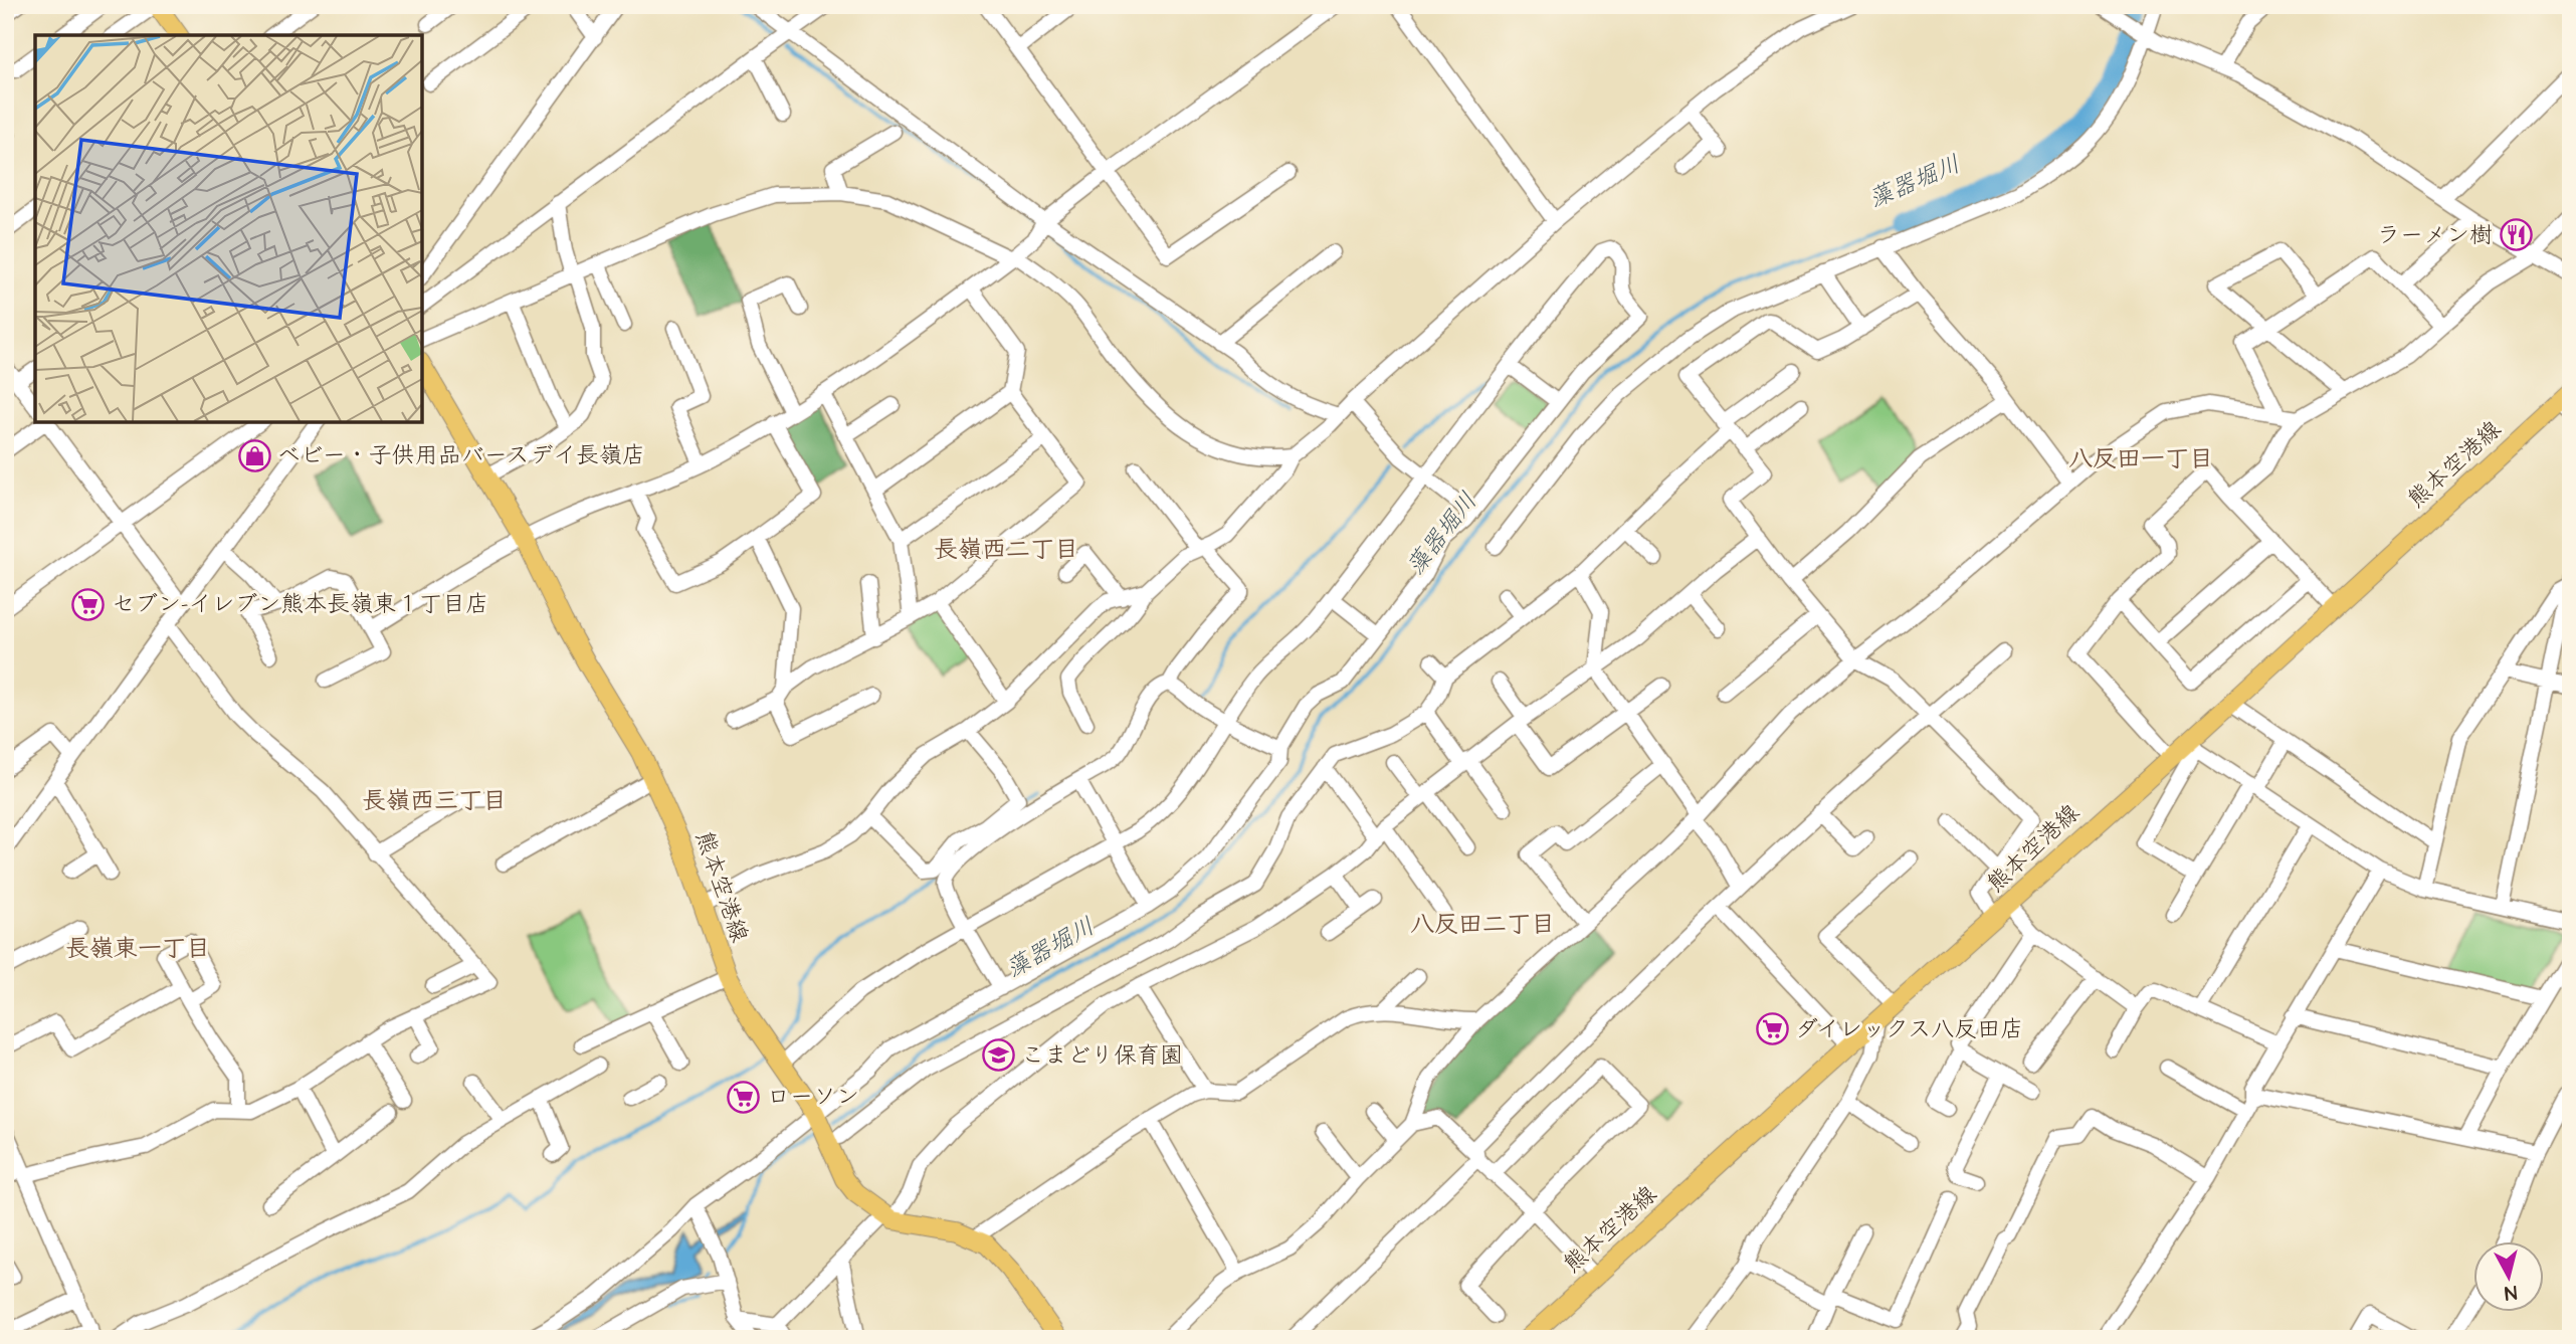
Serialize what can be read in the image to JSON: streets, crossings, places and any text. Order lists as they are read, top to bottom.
{
  "streets": {
    "main road": ["熊本空港線"]
  },
  "districts": [
    "八反田一丁目",
    "長嶺西二丁目",
    "長嶺西三丁目",
    "八反田二丁目",
    "長嶺東一丁目"
  ],
  "water": ["藻器堀川"],
  "places": {
    "restaurant": ["ラーメン樹"],
    "shop": ["ベビー・子供用品バースデイ長嶺店"],
    "supermarket": ["セブン-イレブン熊本長嶺東１丁目店", "ダイレックス八反田店", "ローソン"],
    "school or university": ["こまどり保育園"]
  },
  "north": "bottom"
}
